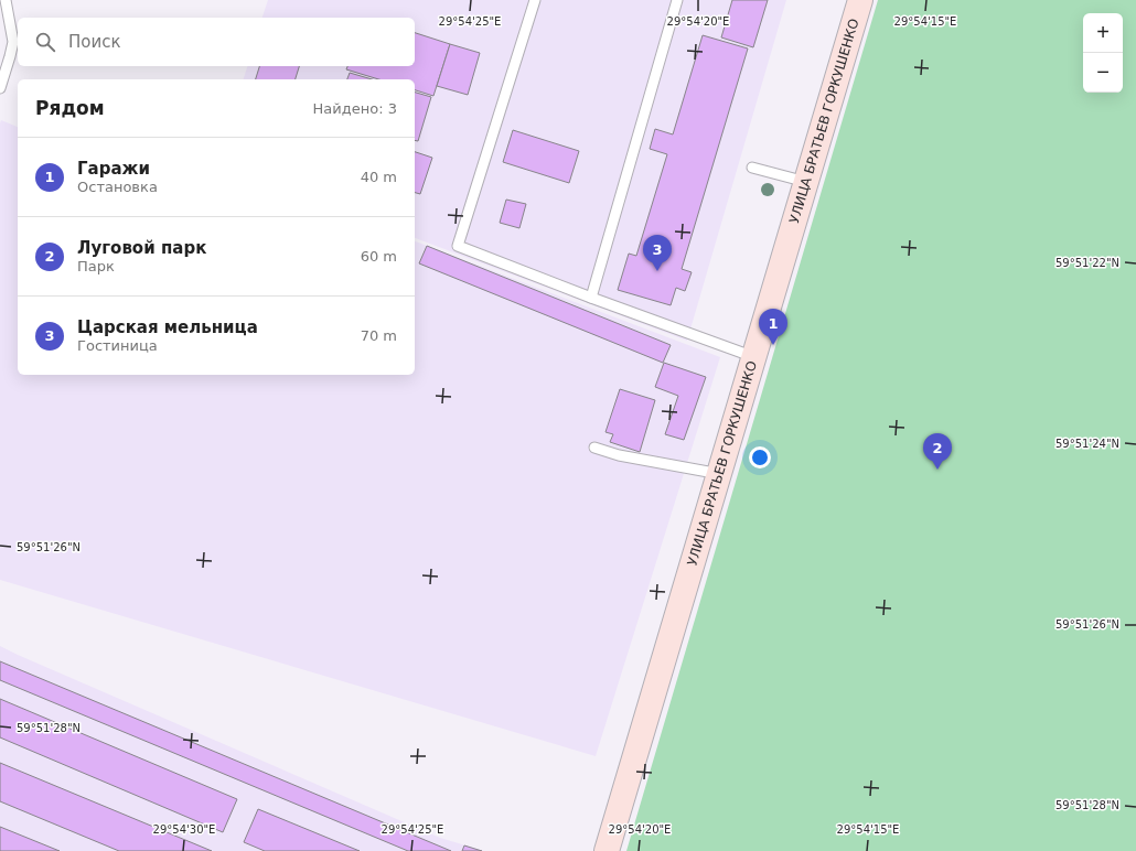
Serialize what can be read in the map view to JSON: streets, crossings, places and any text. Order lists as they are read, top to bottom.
{
  "streets": {
    "street": ["УЛИЦА БРАТЬЕВ ГОРКУШЕНКО"]
  },
  "page": {
    "map_buttons": ["+", "−"],
    "search": "Поиск",
    "heading": ["Рядом", "Найдено: 3"],
    "list": [
      {
        "mark": "1",
        "name": "Гаражи",
        "note": "Остановка",
        "value": "40 m"
      },
      {
        "mark": "2",
        "name": "Луговой парк",
        "note": "Парк",
        "value": "60 m"
      },
      {
        "mark": "3",
        "name": "Царская мельница",
        "note": "Гостиница",
        "value": "70 m"
      }
    ],
    "pins": ["3", "1", "2"]
  },
  "coordinates": [
    "29°54'25\"E",
    "29°54'20\"E",
    "29°54'15\"E",
    "59°51'22\"N",
    "59°51'24\"N",
    "59°51'26\"N",
    "59°51'28\"N",
    "29°54'30\"E"
  ]
}
